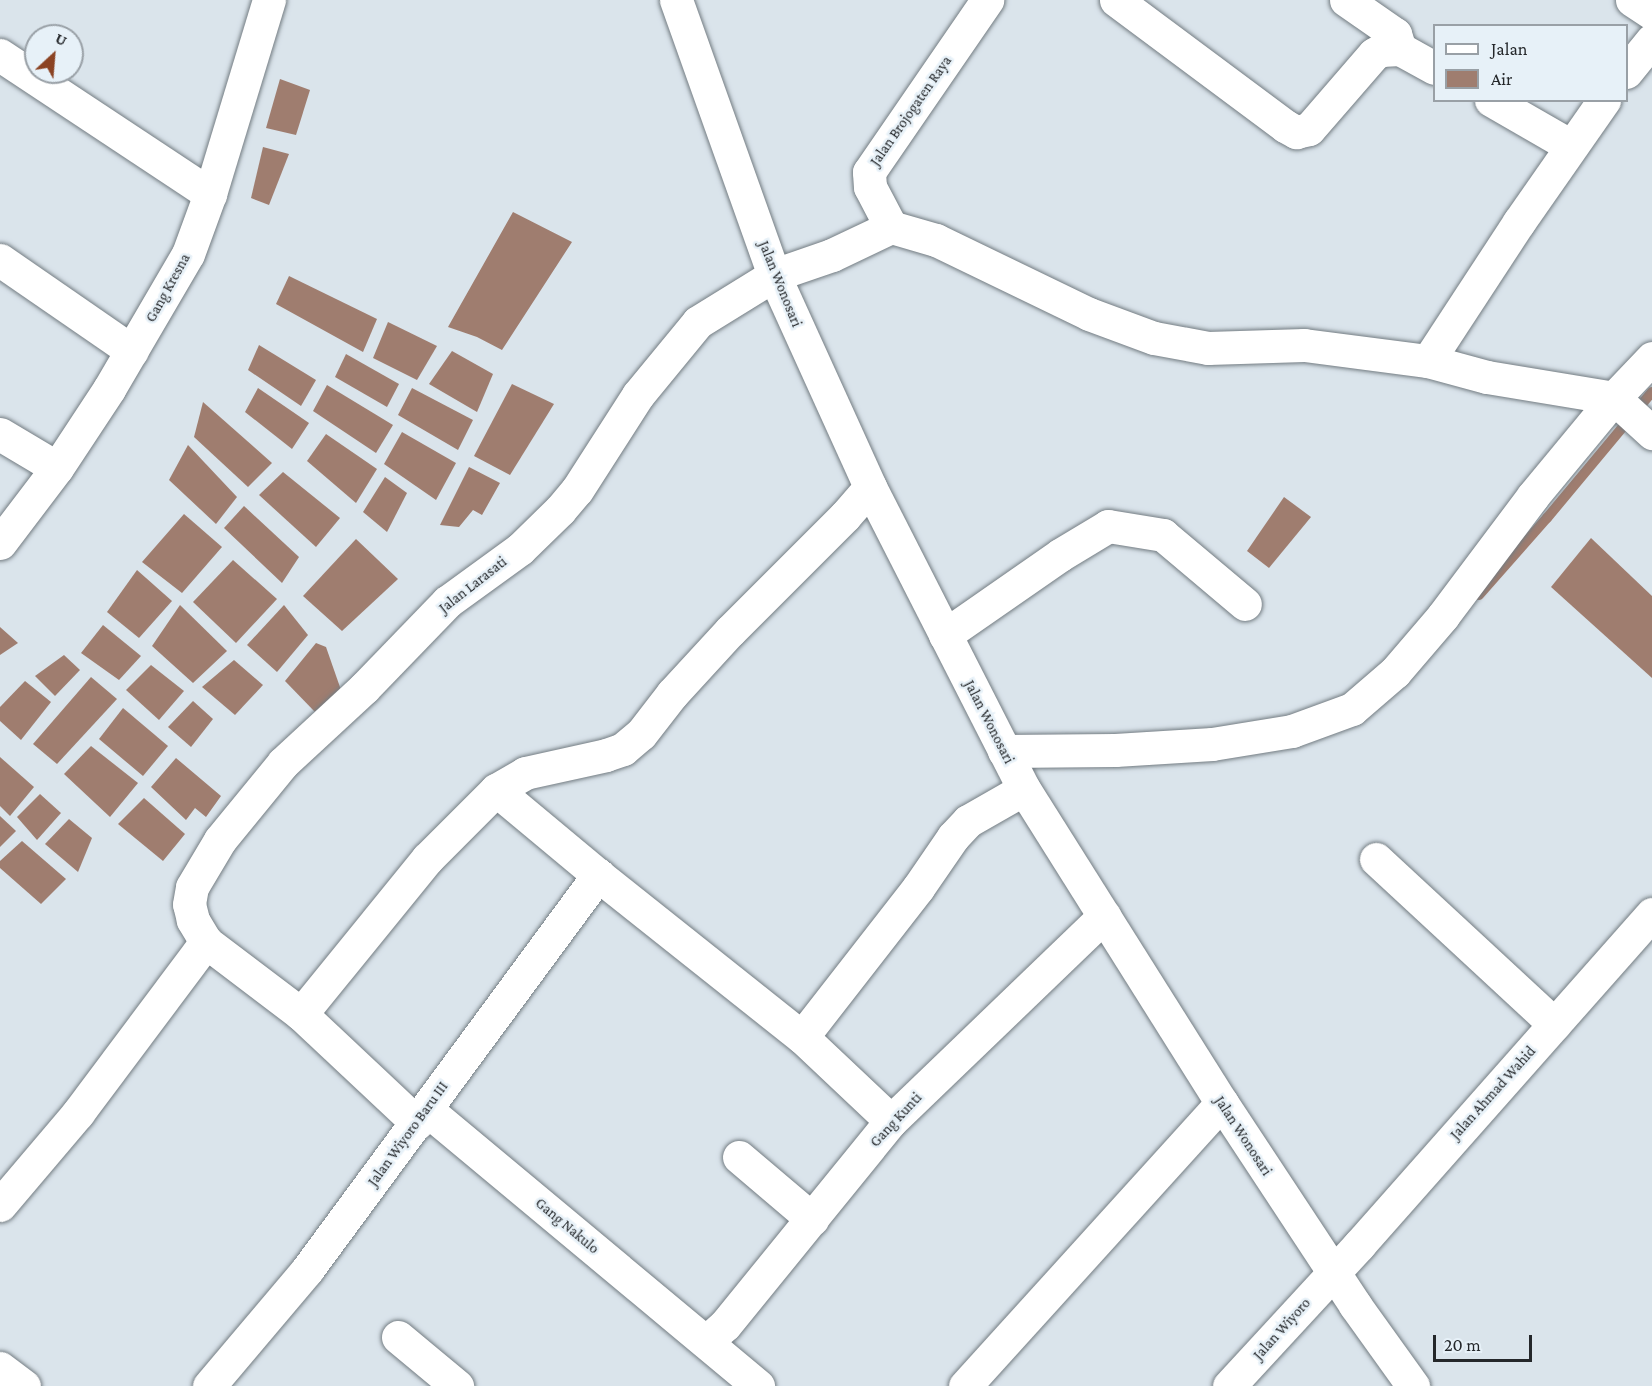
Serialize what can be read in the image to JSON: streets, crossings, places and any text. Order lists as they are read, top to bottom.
{
  "streets": {
    "main road": [
      "Jalan Brojogaten Raya",
      "Jalan Wonosari",
      "Gang Kresna",
      "Jalan Larasati",
      "Jalan Ahmad Wahid",
      "Gang Kunti",
      "Jalan Wiyoro Baru III",
      "Gang Nakulo",
      "Jalan Wiyoro"
    ]
  },
  "crossings": [
    ["Jalan Brojogaten Raya", "Jalan Larasati"],
    ["Jalan Wonosari", "Jalan Larasati"],
    ["Jalan Wonosari", "Jalan Ahmad Wahid"],
    ["Jalan Wonosari", "Gang Kunti"],
    ["Jalan Wonosari", "Jalan Wiyoro"],
    ["Jalan Larasati", "Gang Nakulo"],
    ["Jalan Ahmad Wahid", "Jalan Wiyoro"],
    ["Gang Kunti", "Gang Nakulo"],
    ["Jalan Wiyoro Baru III", "Gang Nakulo"]
  ],
  "legend": ["Jalan", "Air"],
  "scale_bar": "20 m",
  "north": "top right"
}
